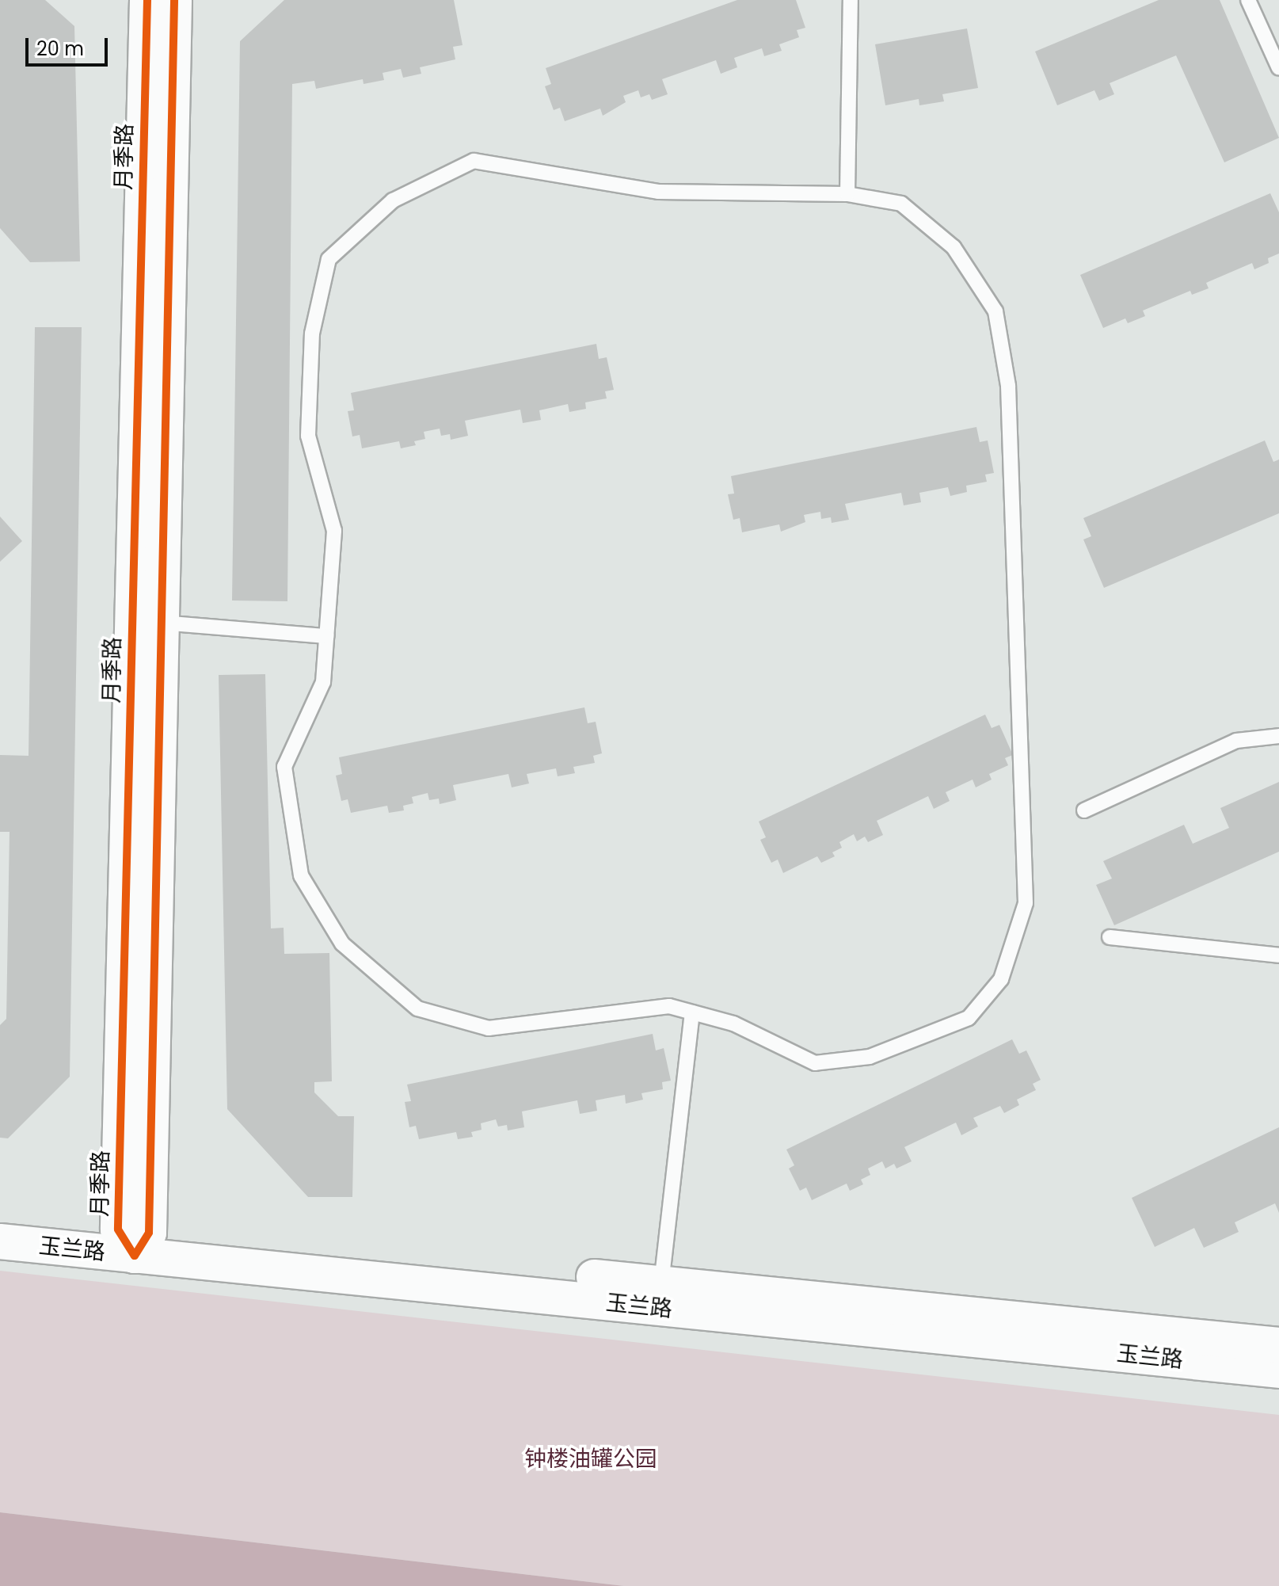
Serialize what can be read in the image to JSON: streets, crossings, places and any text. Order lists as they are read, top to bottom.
{
  "streets": {
    "street": ["月季路", "玉兰路"]
  },
  "crossings": [
    ["月季路", "玉兰路"]
  ],
  "parks": ["钟楼油罐公园"],
  "scale_bar": "20 m"
}
